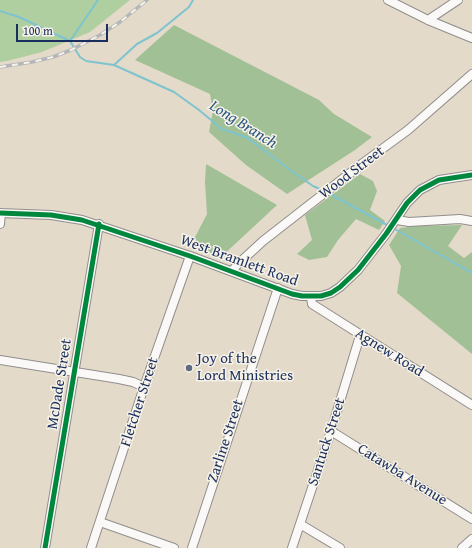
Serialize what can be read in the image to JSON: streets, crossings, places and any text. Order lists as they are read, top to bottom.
{
  "streets": {
    "street": [
      "Wood Street",
      "West Bramlett Road",
      "Agnew Road",
      "McDade Street",
      "Fletcher Street",
      "Zarline Street",
      "Santuck Street",
      "Catawba Avenue"
    ]
  },
  "crossings": [
    ["Wood Street", "West Bramlett Road"],
    ["West Bramlett Road", "Agnew Road"],
    ["West Bramlett Road", "McDade Street"],
    ["West Bramlett Road", "Fletcher Street"],
    ["West Bramlett Road", "Zarline Street"],
    ["Agnew Road", "Santuck Street"],
    ["Santuck Street", "Catawba Avenue"]
  ],
  "water": ["Long Branch"],
  "places": ["Joy of the Lord Ministries"],
  "scale_bar": "100 m"
}
